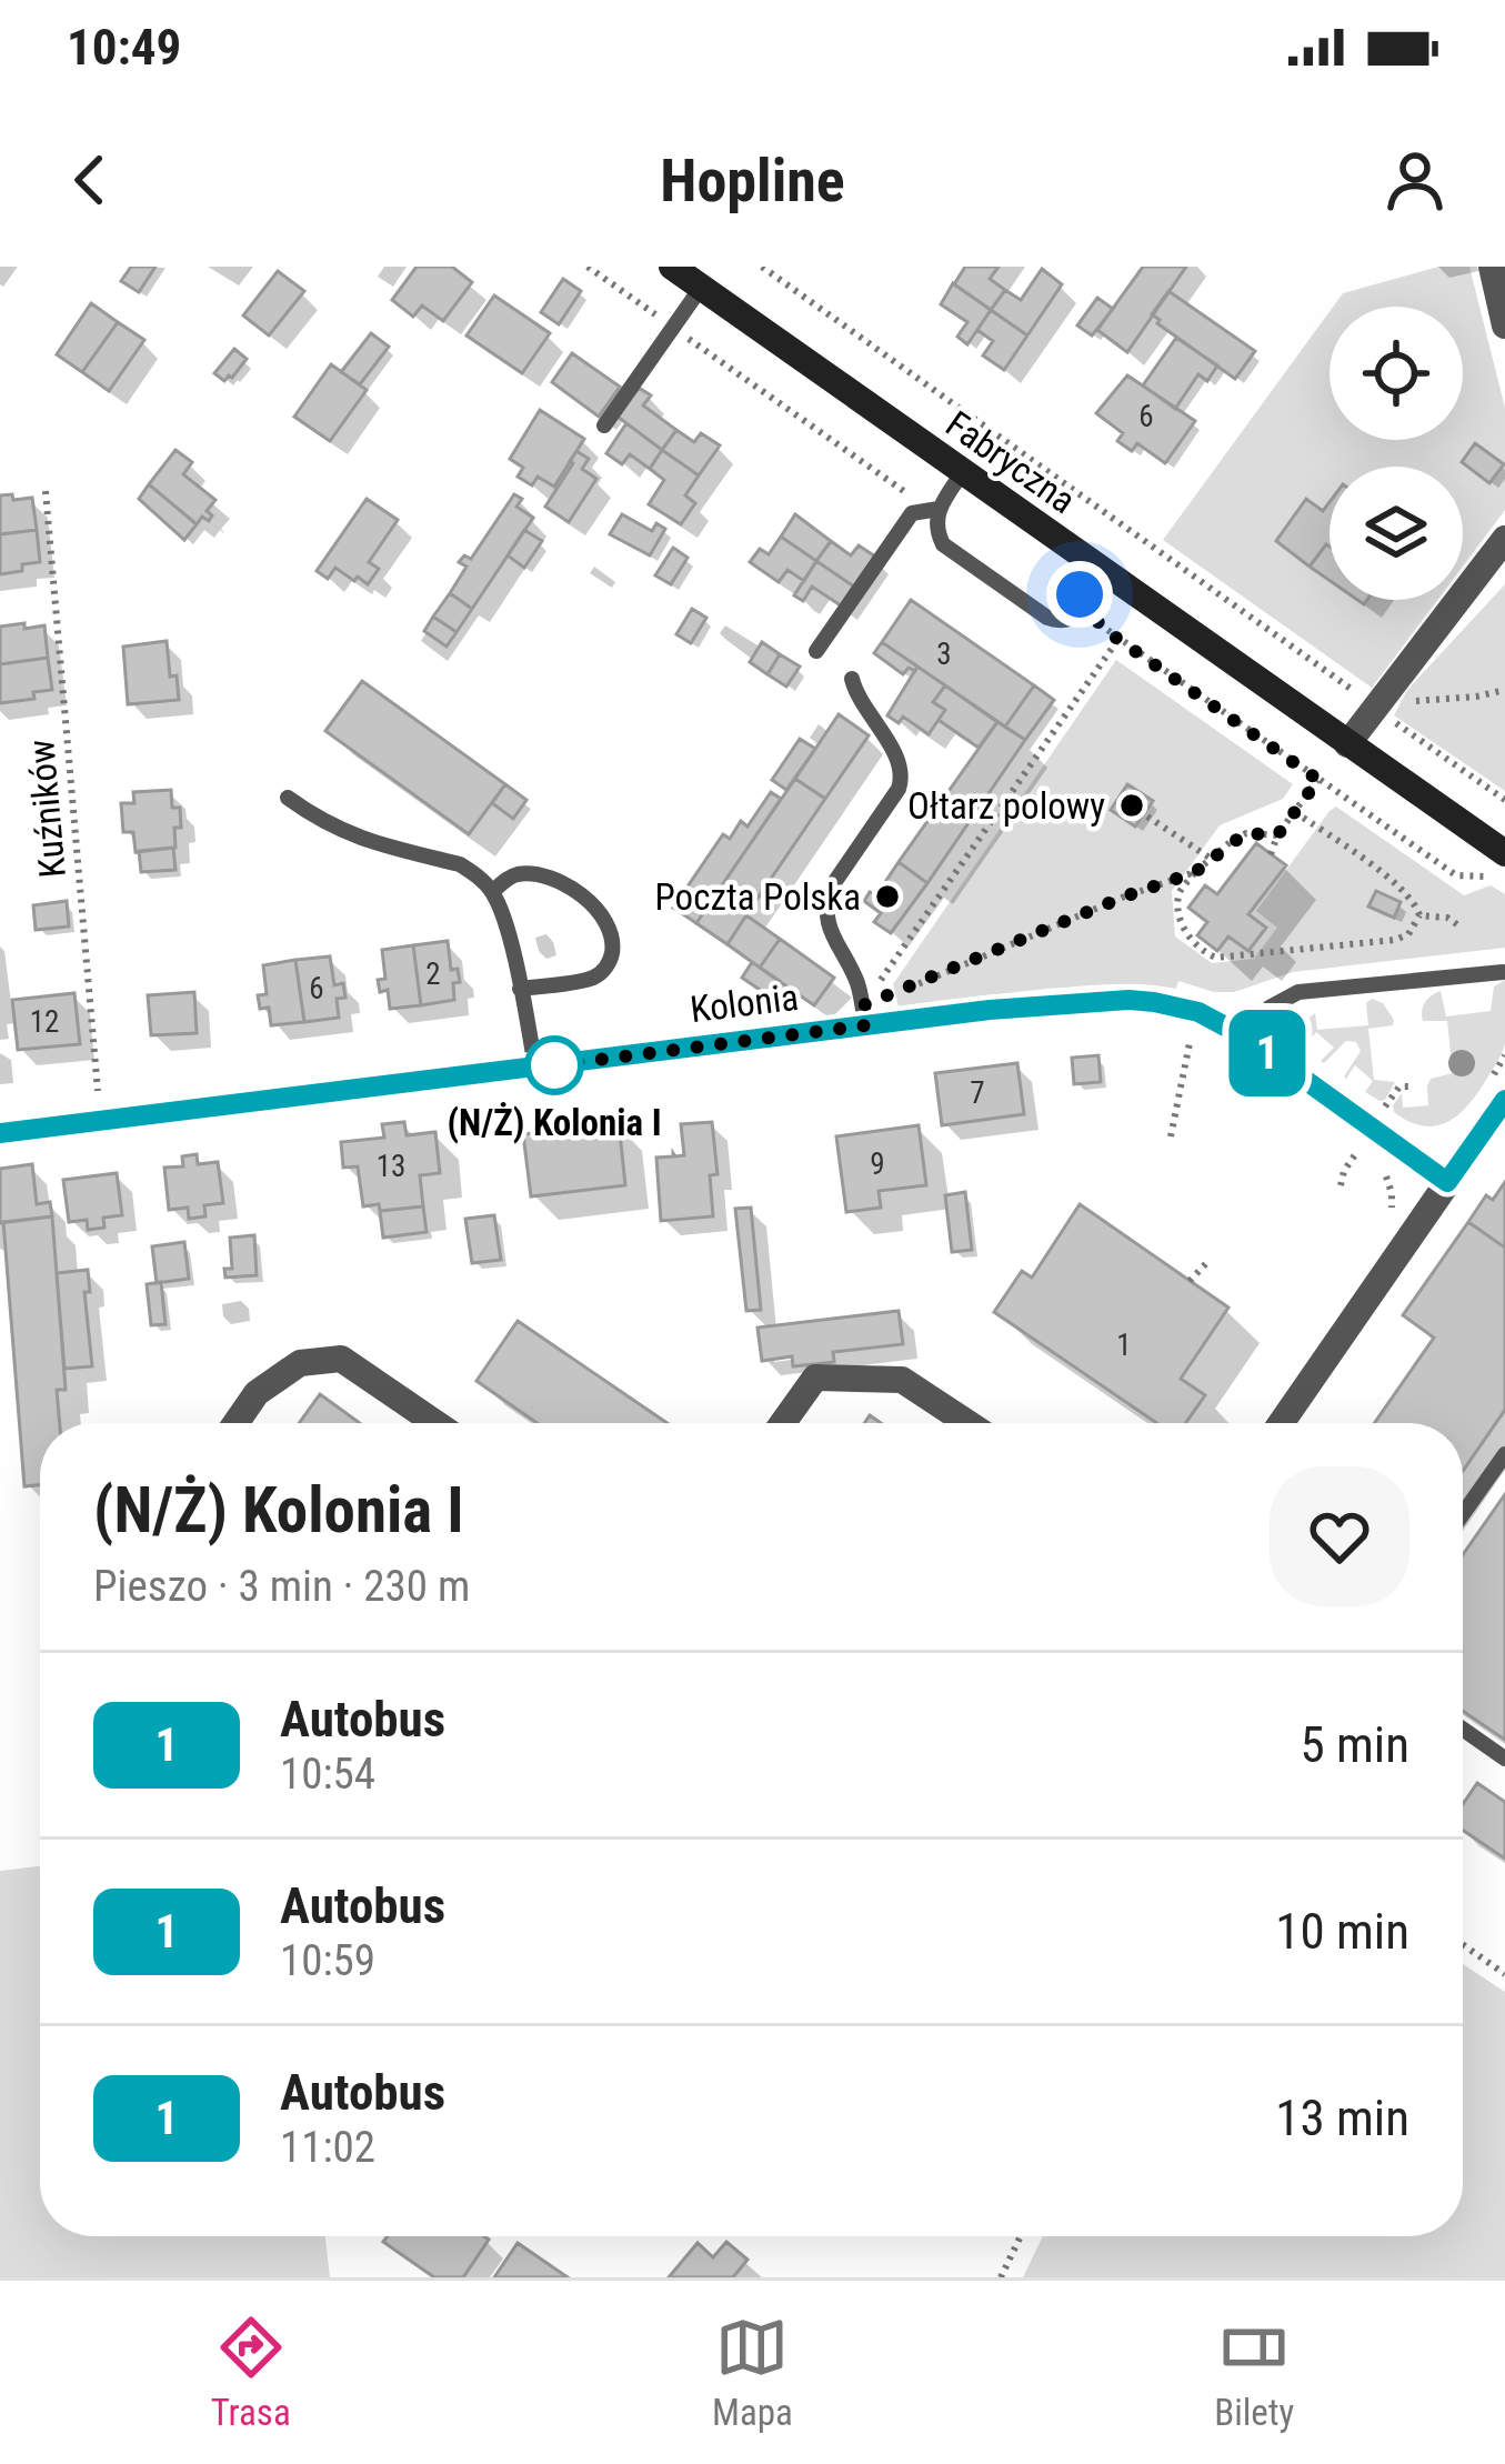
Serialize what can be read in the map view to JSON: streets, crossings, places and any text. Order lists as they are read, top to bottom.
{
  "streets": {
    "main road": ["Fabryczna"],
    "street": ["Kolonia"],
    "path": ["Kuźników"]
  },
  "crossings": [
    ["Kuźników", "Kolonia"]
  ],
  "places": ["Ołtarz polowy", "Poczta Polska", "(N/Ż) Kolonia I"],
  "lines": ["bus line 1"],
  "house_numbers": [
    "6",
    "3",
    "2",
    "6",
    "12",
    "7",
    "9",
    "13",
    "1"
  ],
  "page": {
    "status": "10:49",
    "header": "Hopline",
    "on_map": "1",
    "heading": ["(N/Ż) Kolonia I", "Pieszo · 3 min · 230 m"],
    "list": [
      {
        "mark": "1",
        "name": "Autobus",
        "note": "10:54",
        "value": "5 min"
      },
      {
        "mark": "1",
        "name": "Autobus",
        "note": "10:59",
        "value": "10 min"
      },
      {
        "mark": "1",
        "name": "Autobus",
        "note": "11:02",
        "value": "13 min"
      }
    ],
    "tabs": ["Trasa", "Mapa", "Bilety"]
  }
}
